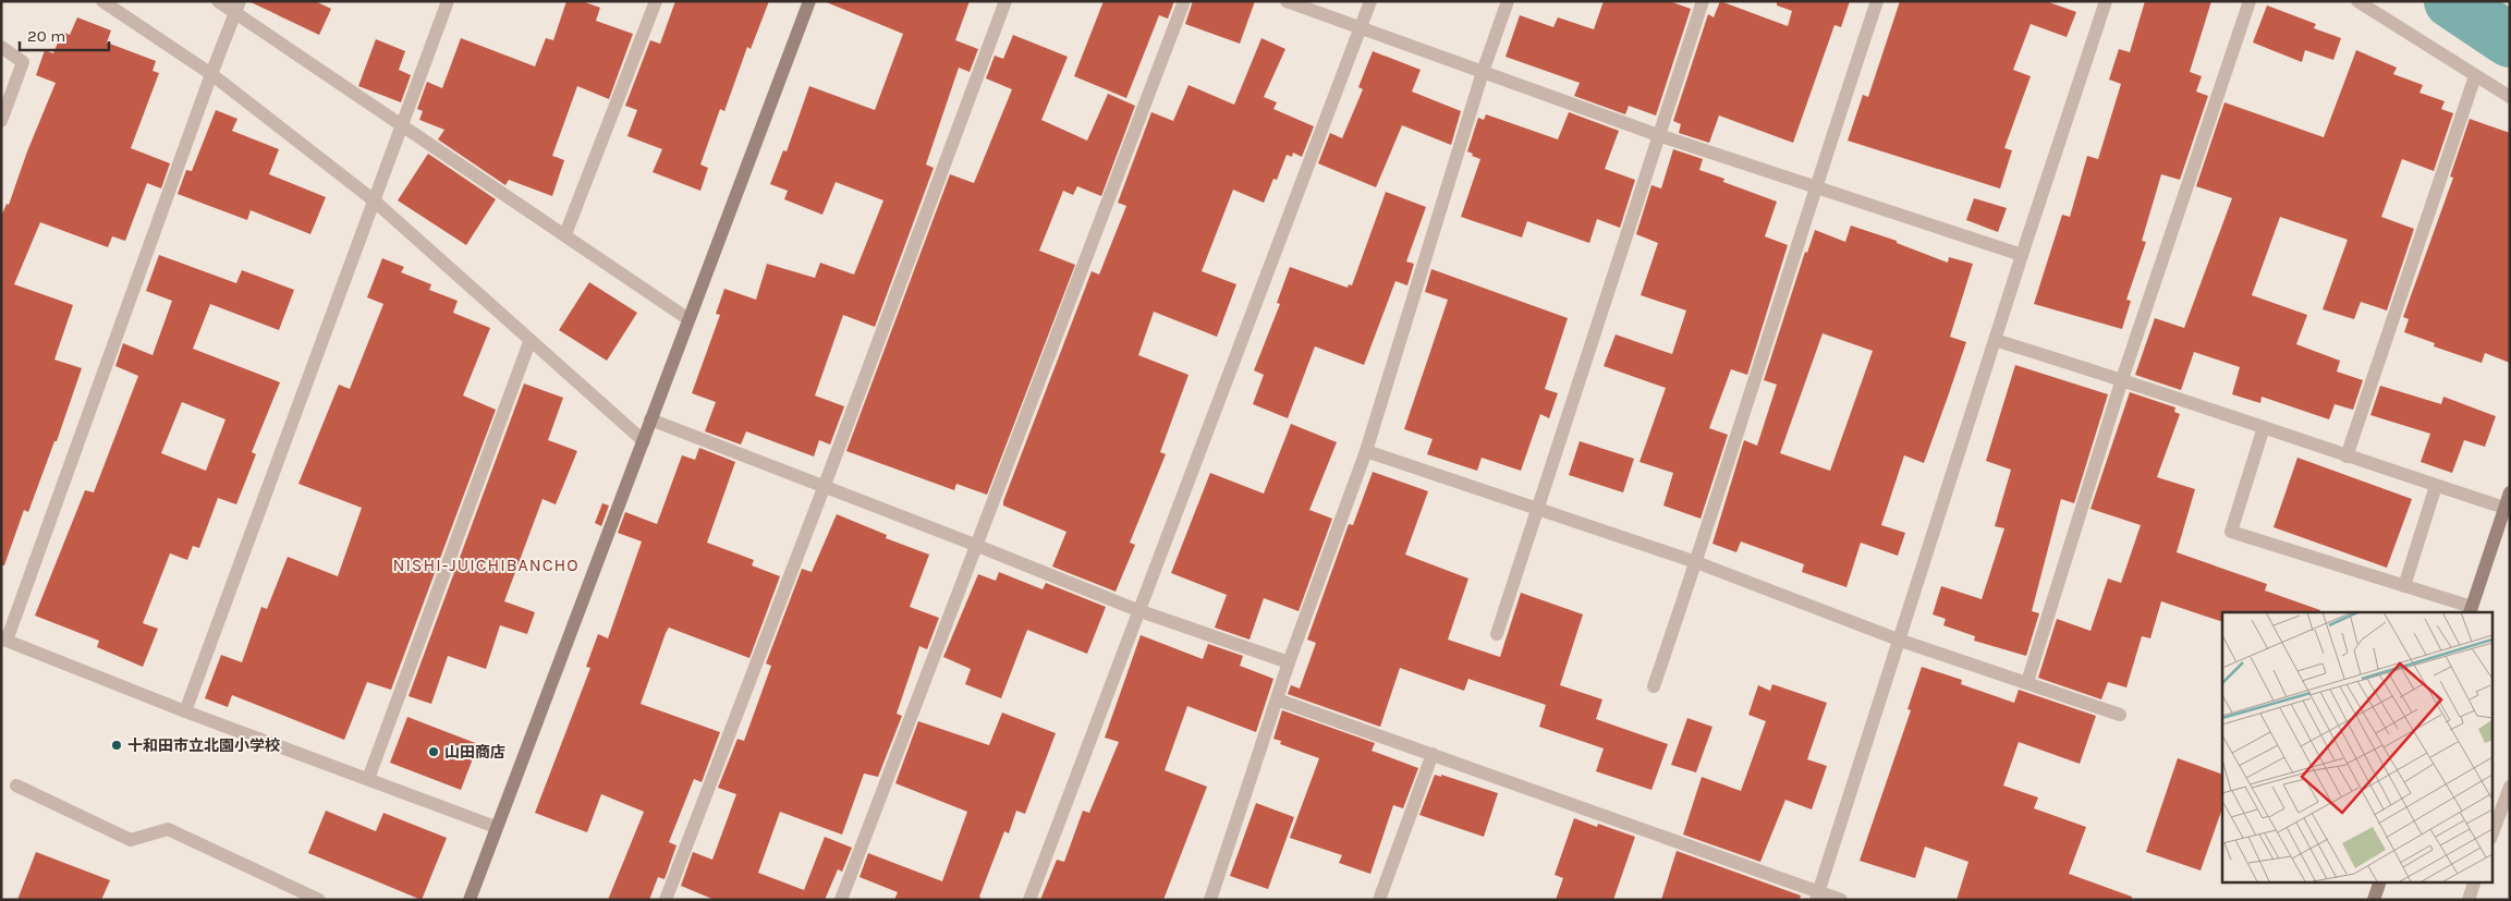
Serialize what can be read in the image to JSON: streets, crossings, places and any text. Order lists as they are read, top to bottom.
{
  "districts": ["NISHI-JUICHIBANCHO"],
  "places": ["十和田市立北園小学校", "山田商店"],
  "scale_bar": "20 m"
}
